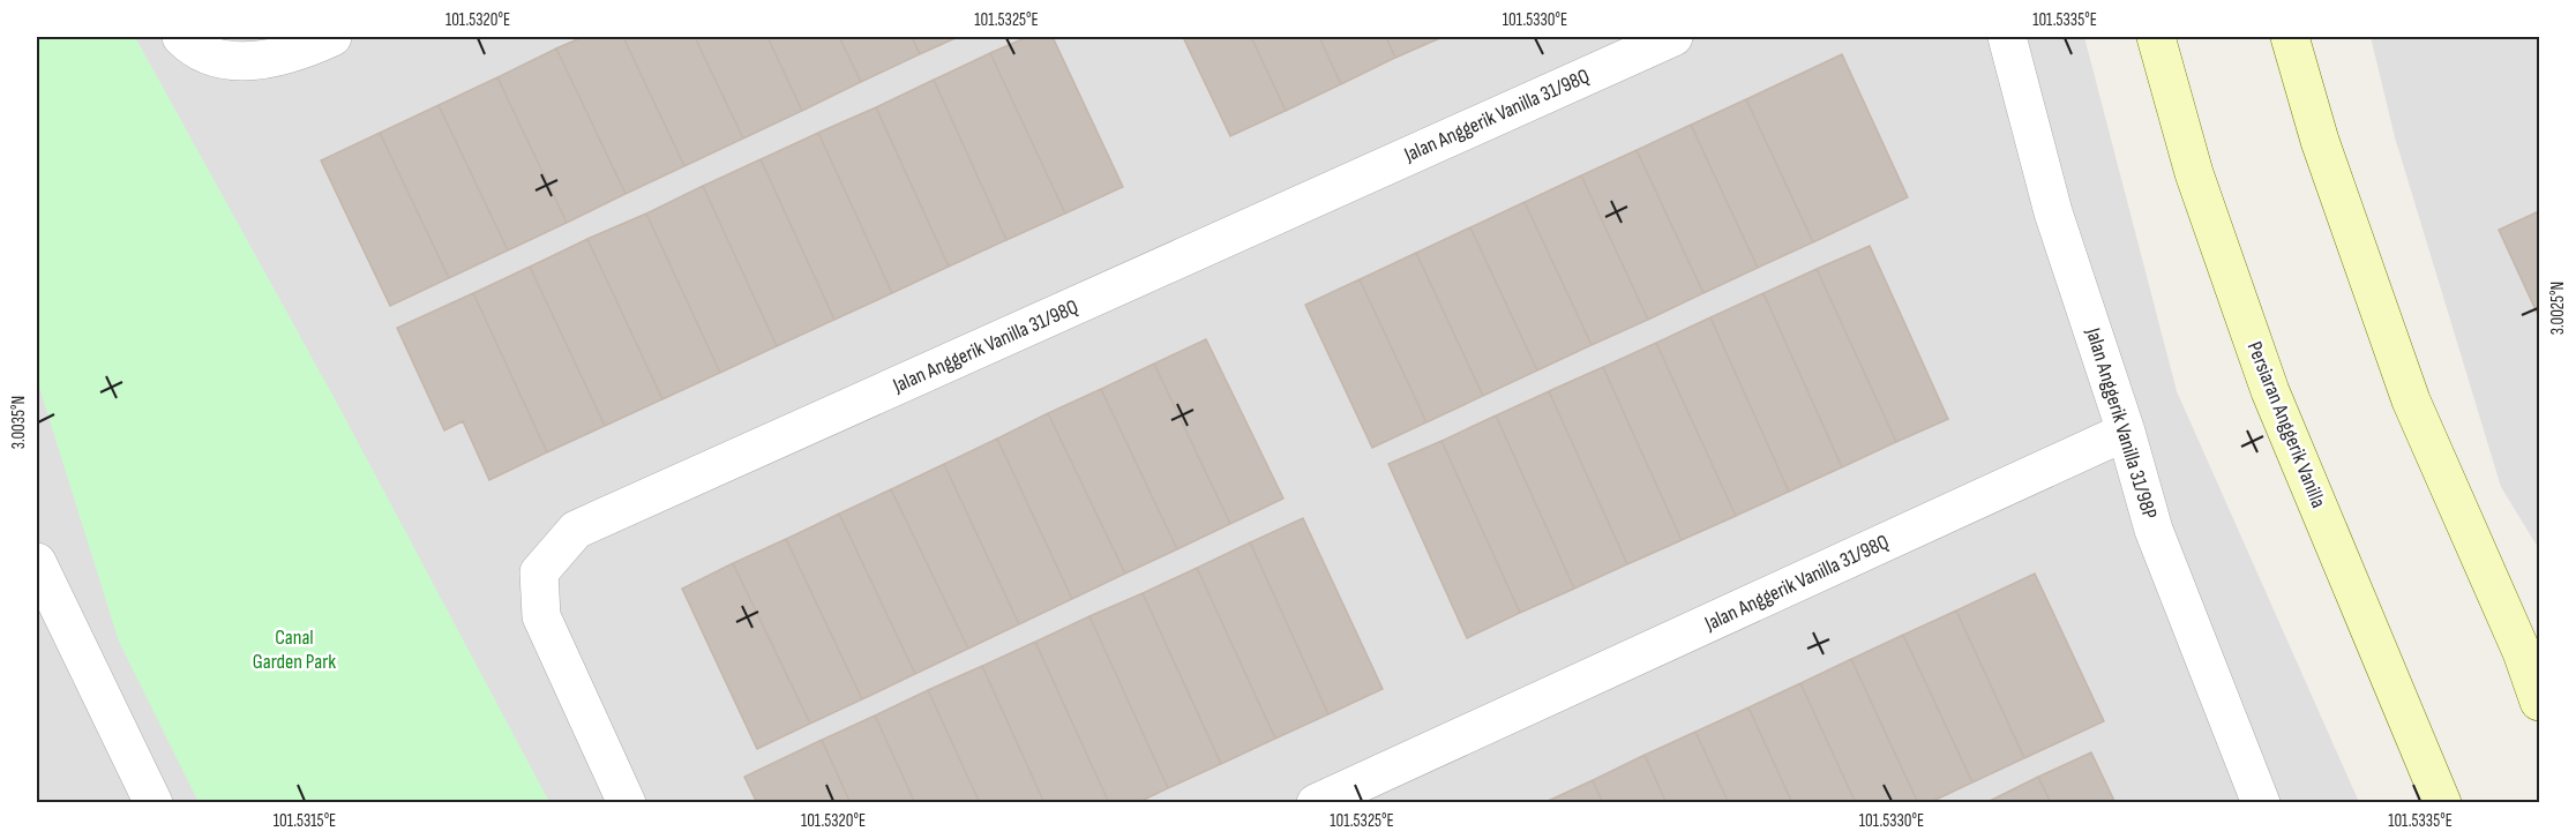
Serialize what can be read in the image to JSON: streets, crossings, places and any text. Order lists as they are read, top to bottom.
{
  "streets": {
    "main road": ["Persiaran Anggerik Vanilla"],
    "street": ["Jalan Anggerik Vanilla 31/98Q", "Jalan Anggerik Vanilla 31/98P"]
  },
  "crossings": [
    ["Jalan Anggerik Vanilla 31/98Q", "Jalan Anggerik Vanilla 31/98P"]
  ],
  "parks": ["Canal Garden Park"],
  "coordinates": [
    "101.5320°E",
    "101.5325°E",
    "101.5330°E",
    "101.5335°E",
    "3.0025°N",
    "3.0035°N",
    "101.5315°E"
  ]
}
